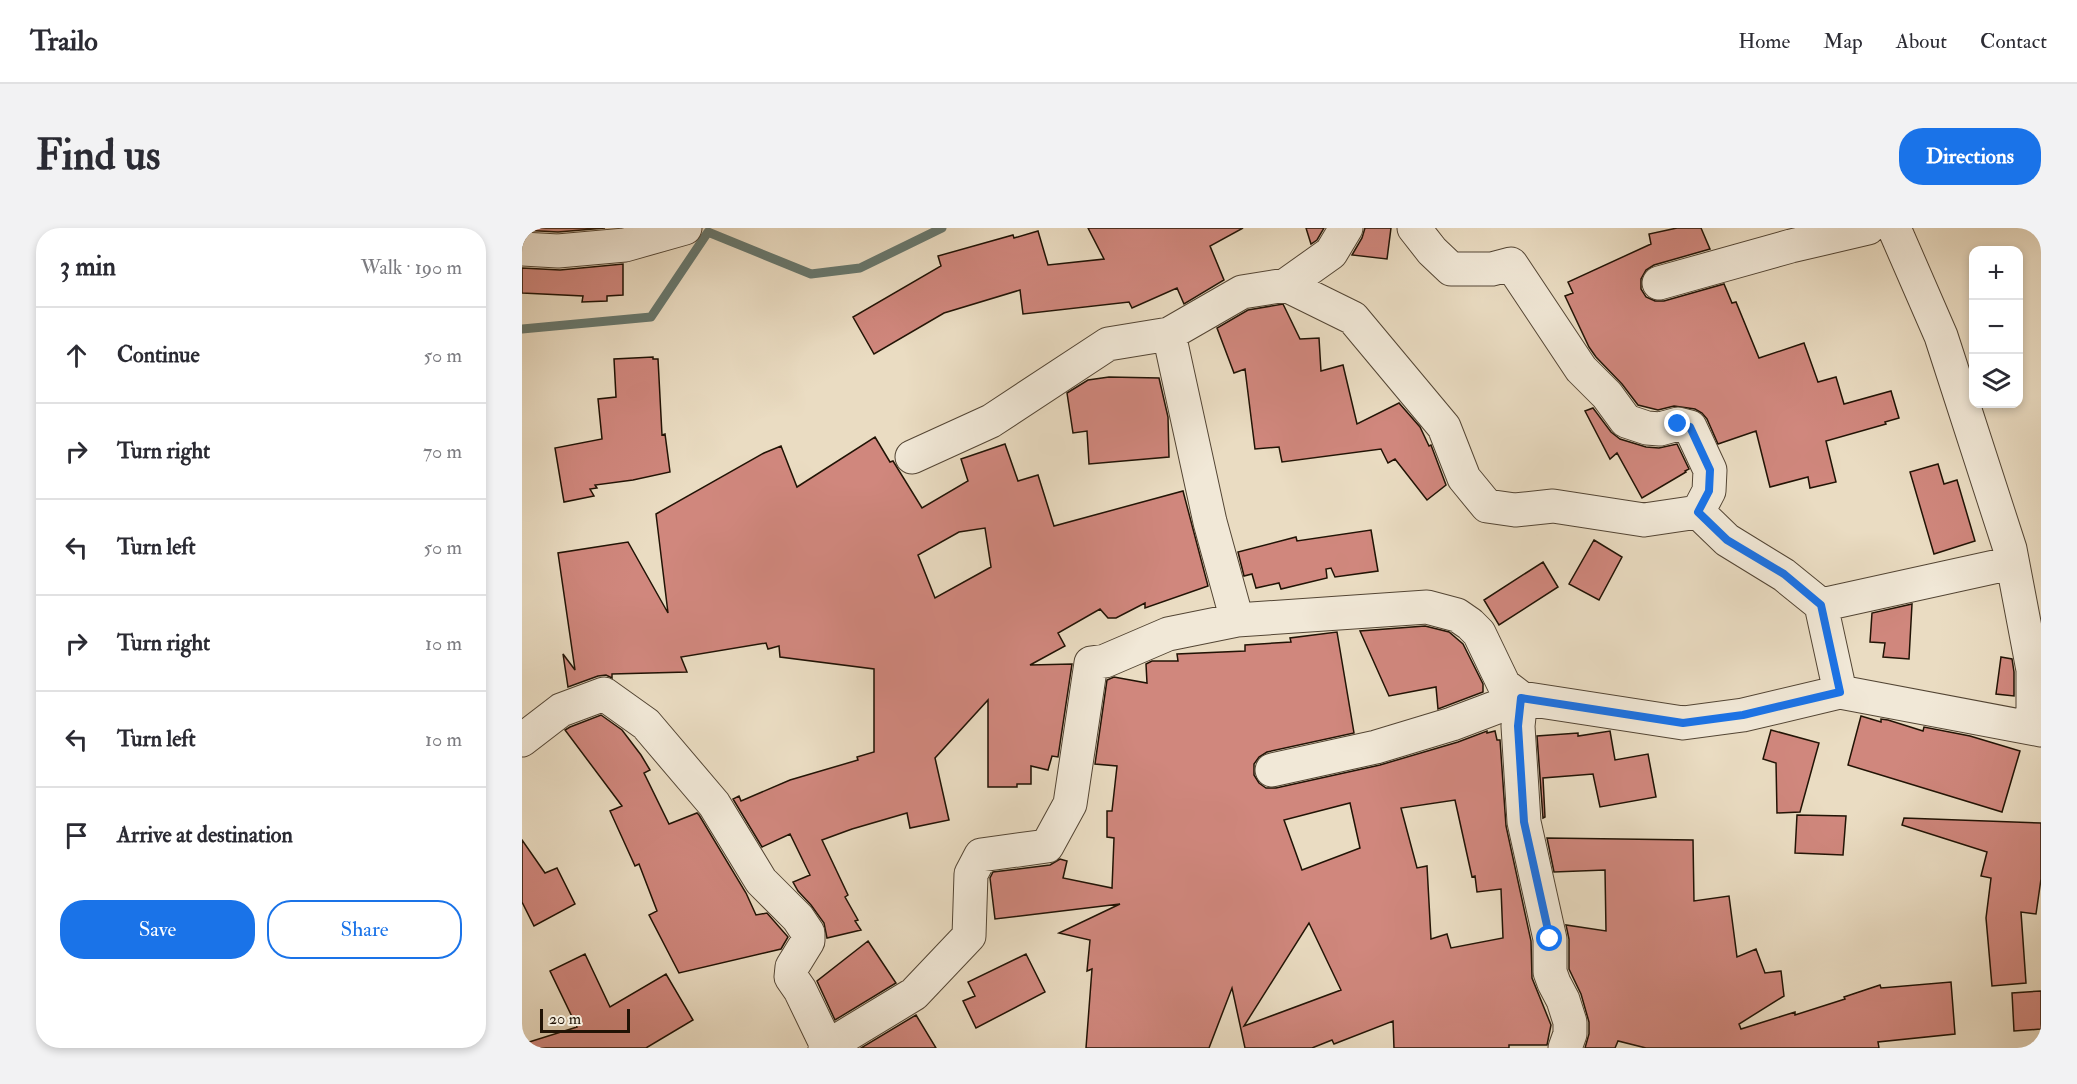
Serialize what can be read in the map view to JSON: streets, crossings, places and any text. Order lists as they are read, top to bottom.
{
  "scale_bar": "20 m",
  "page": {
    "header": "Trailo",
    "nav": [
      "Home",
      "Map",
      "About",
      "Contact"
    ],
    "buttons": [
      "Directions",
      ["Save", "Share"]
    ],
    "title": "Find us",
    "heading": ["3 min", "Walk · 190 m"],
    "map_buttons": ["+", "−"],
    "list": [
      ["Continue", "50 m"],
      ["Turn right", "70 m"],
      ["Turn left", "50 m"],
      ["Turn right", "10 m"],
      ["Turn left", "10 m"],
      "Arrive at destination"
    ],
    "scale": "20 m"
  }
}
